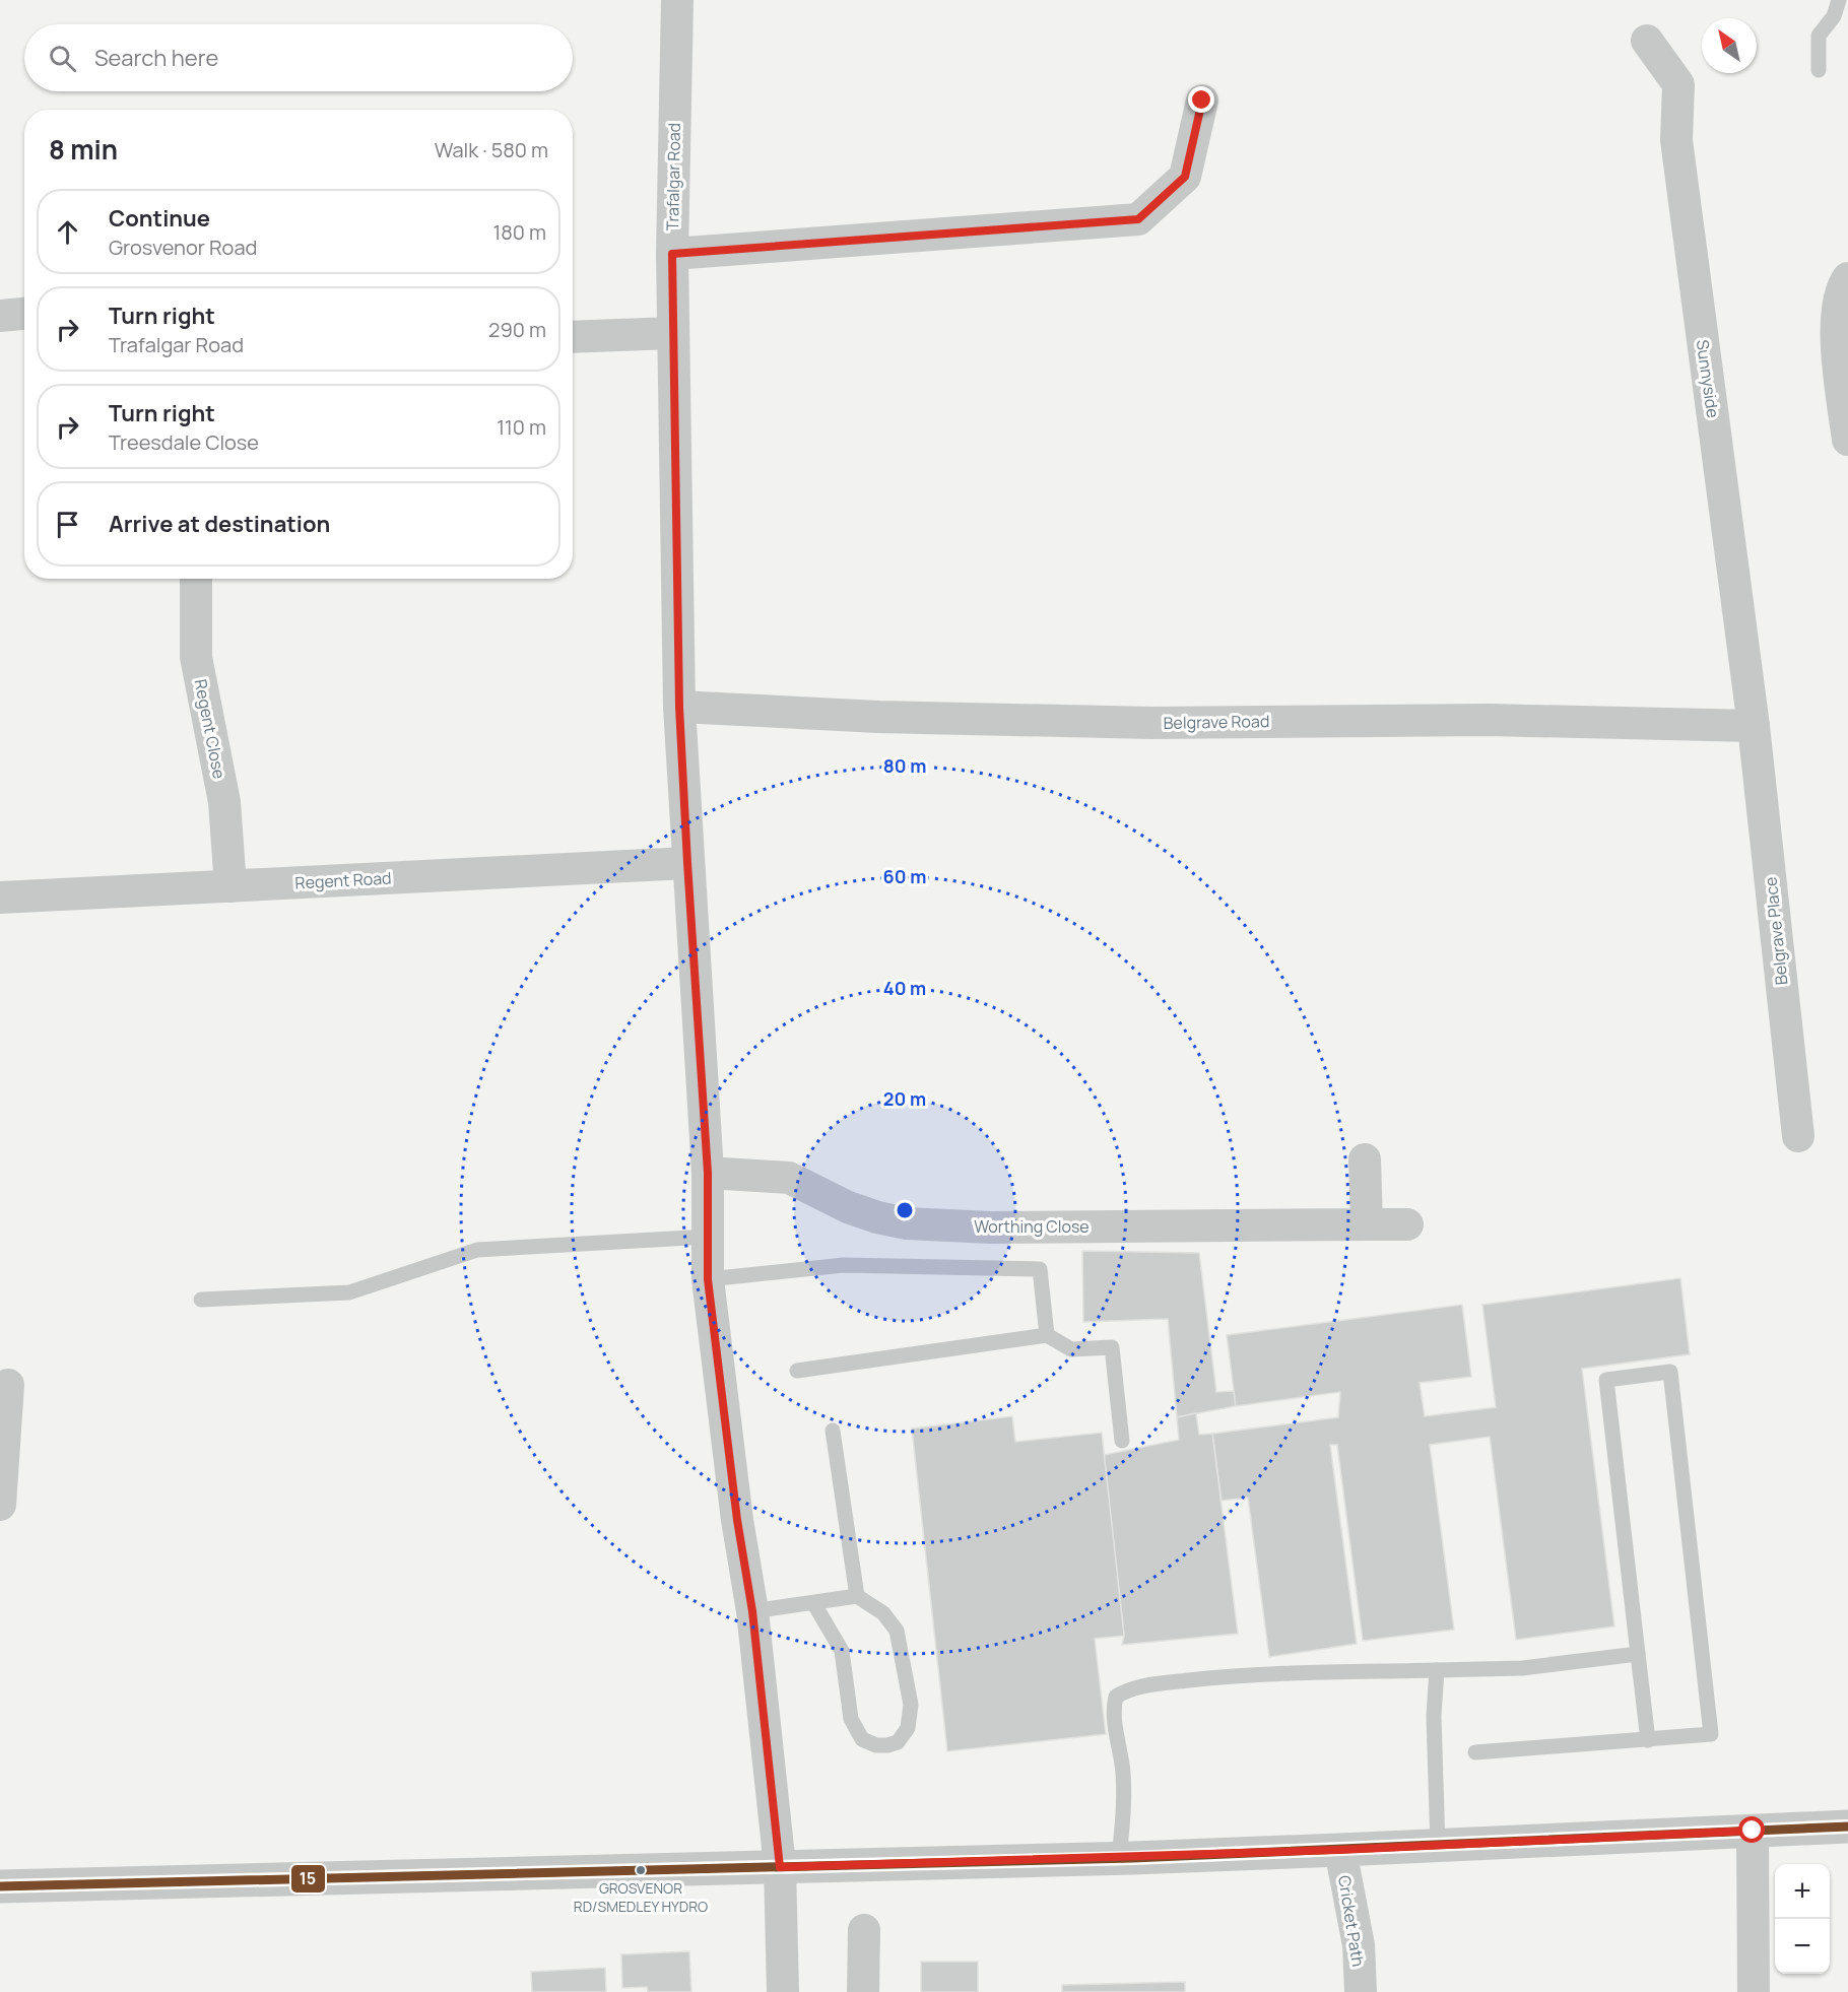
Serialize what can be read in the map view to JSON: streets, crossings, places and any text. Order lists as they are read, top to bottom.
{
  "streets": {
    "street": [
      "Trafalgar Road",
      "Sunnyside",
      "Belgrave Road",
      "Regent Close",
      "Regent Road",
      "Belgrave Place",
      "Worthing Close",
      "Cricket Path"
    ]
  },
  "crossings": [
    ["Trafalgar Road", "Belgrave Road"],
    ["Trafalgar Road", "Regent Road"],
    ["Trafalgar Road", "Worthing Close"],
    ["Sunnyside", "Belgrave Road"],
    ["Sunnyside", "Belgrave Place"],
    ["Belgrave Road", "Belgrave Place"],
    ["Regent Close", "Regent Road"]
  ],
  "places": ["GROSVENOR RD/SMEDLEY HYDRO"],
  "lines": ["transit line 15"],
  "north": "top left",
  "page": {
    "search": "Search here",
    "heading": ["8 min", "Walk · 580 m"],
    "list": [
      ["Continue", "Grosvenor Road", "180 m"],
      ["Turn right", "Trafalgar Road", "290 m"],
      ["Turn right", "Treesdale Close", "110 m"],
      "Arrive at destination"
    ],
    "map_buttons": ["+", "−"]
  },
  "rings": [
    "80 m",
    "60 m",
    "40 m",
    "20 m"
  ]
}
